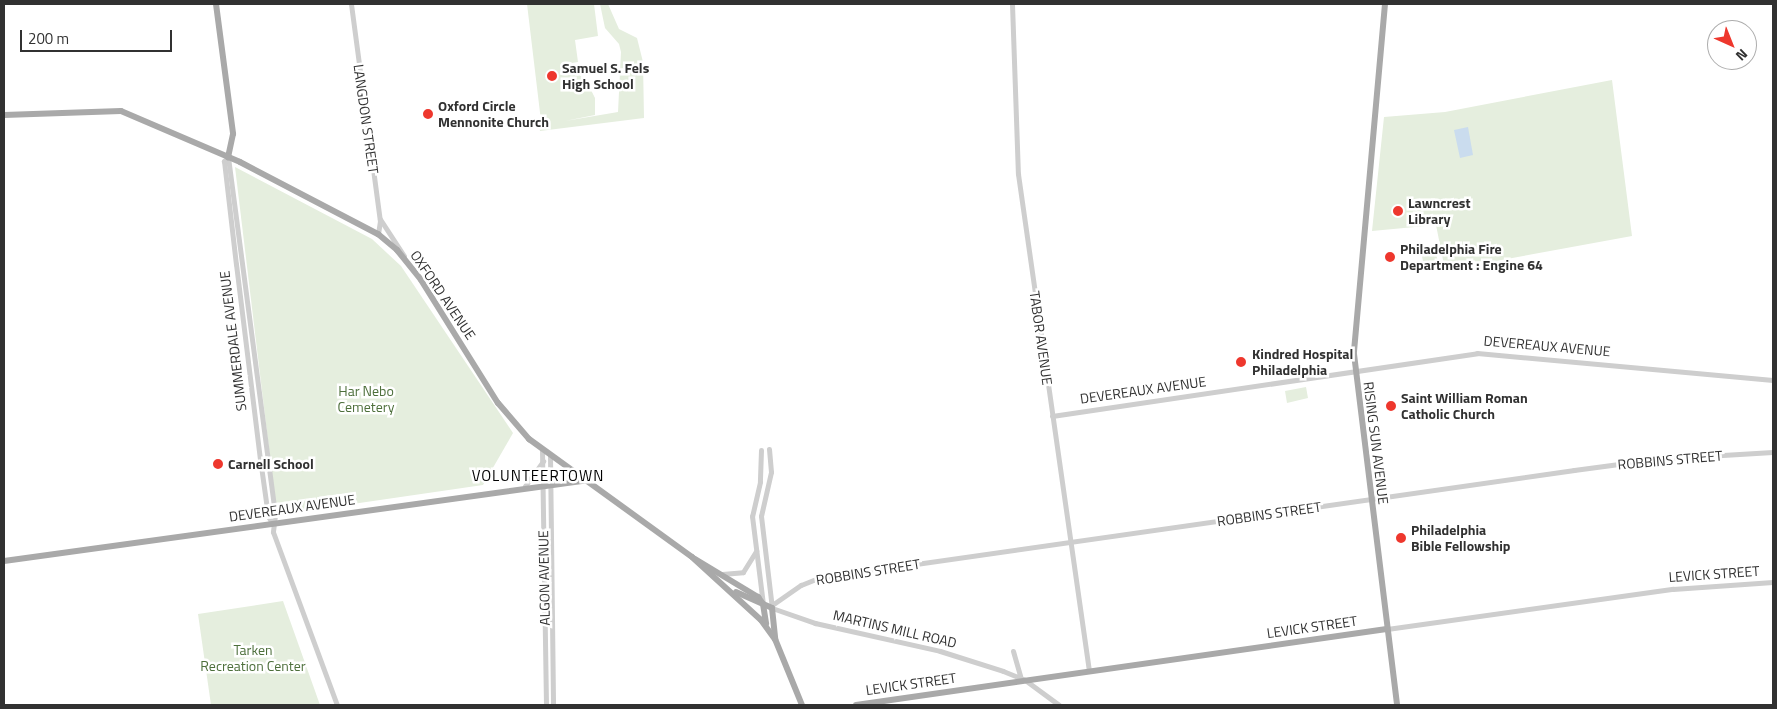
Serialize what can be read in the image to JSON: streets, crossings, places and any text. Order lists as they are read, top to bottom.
{
  "streets": {
    "main road": [
      "OXFORD AVENUE",
      "SUMMERDALE AVENUE",
      "DEVEREAUX AVENUE",
      "RISING SUN AVENUE",
      "LEVICK STREET",
      "MARTINS MILL ROAD"
    ],
    "street": [
      "LANGDON STREET",
      "TABOR AVENUE",
      "ROBBINS STREET",
      "ALGON AVENUE"
    ]
  },
  "crossings": [
    ["LANGDON STREET", "OXFORD AVENUE"],
    ["OXFORD AVENUE", "SUMMERDALE AVENUE"],
    ["OXFORD AVENUE", "DEVEREAUX AVENUE"],
    ["OXFORD AVENUE", "ROBBINS STREET"],
    ["OXFORD AVENUE", "ALGON AVENUE"],
    ["OXFORD AVENUE", "MARTINS MILL ROAD"],
    ["TABOR AVENUE", "DEVEREAUX AVENUE"],
    ["TABOR AVENUE", "ROBBINS STREET"],
    ["TABOR AVENUE", "LEVICK STREET"],
    ["SUMMERDALE AVENUE", "DEVEREAUX AVENUE"],
    ["DEVEREAUX AVENUE", "RISING SUN AVENUE"],
    ["DEVEREAUX AVENUE", "ALGON AVENUE"],
    ["RISING SUN AVENUE", "ROBBINS STREET"],
    ["RISING SUN AVENUE", "LEVICK STREET"],
    ["ROBBINS STREET", "MARTINS MILL ROAD"],
    ["LEVICK STREET", "MARTINS MILL ROAD"]
  ],
  "districts": ["VOLUNTEERTOWN"],
  "parks": ["Har Nebo Cemetery", "Tarken Recreation Center"],
  "places": [
    "Samuel S. Fels High School",
    "Oxford Circle Mennonite Church",
    "Lawncrest Library",
    "Philadelphia Fire Department : Engine 64",
    "Kindred Hospital Philadelphia",
    "Saint William Roman Catholic Church",
    "Carnell School",
    "Philadelphia Bible Fellowship"
  ],
  "scale_bar": "200 m",
  "north": "bottom right"
}
